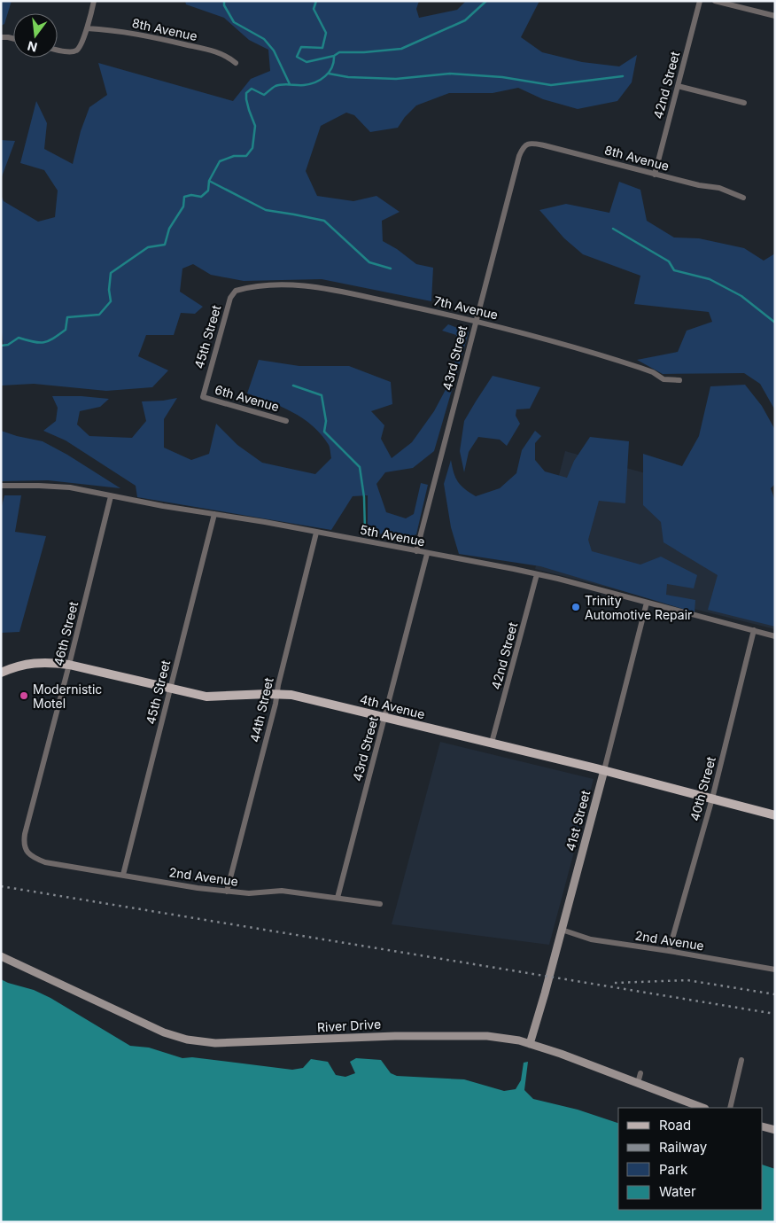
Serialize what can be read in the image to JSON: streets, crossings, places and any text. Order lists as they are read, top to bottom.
{
  "streets": {
    "main road": ["4th Avenue"],
    "street": [
      "8th Avenue",
      "42nd Street",
      "7th Avenue",
      "45th Street",
      "43rd Street",
      "6th Avenue",
      "5th Avenue",
      "46th Street",
      "44th Street",
      "40th Street",
      "41st Street",
      "2nd Avenue",
      "River Drive"
    ]
  },
  "crossings": [
    ["8th Avenue", "42nd Street"],
    ["8th Avenue", "43rd Street"],
    ["42nd Street", "5th Avenue"],
    ["42nd Street", "4th Avenue"],
    ["7th Avenue", "45th Street"],
    ["7th Avenue", "43rd Street"],
    ["45th Street", "6th Avenue"],
    ["45th Street", "5th Avenue"],
    ["45th Street", "4th Avenue"],
    ["45th Street", "2nd Avenue"],
    ["43rd Street", "5th Avenue"],
    ["43rd Street", "4th Avenue"],
    ["43rd Street", "2nd Avenue"],
    ["5th Avenue", "46th Street"],
    ["5th Avenue", "44th Street"],
    ["5th Avenue", "40th Street"],
    ["5th Avenue", "41st Street"],
    ["46th Street", "4th Avenue"],
    ["46th Street", "2nd Avenue"],
    ["4th Avenue", "44th Street"],
    ["4th Avenue", "40th Street"],
    ["4th Avenue", "41st Street"],
    ["44th Street", "2nd Avenue"],
    ["40th Street", "2nd Avenue"],
    ["41st Street", "2nd Avenue"],
    ["41st Street", "River Drive"]
  ],
  "places": ["Trinity Automotive Repair", "Modernistic Motel"],
  "legend": [
    "Road",
    "Railway",
    "Park",
    "Water"
  ],
  "north": "bottom"
}
